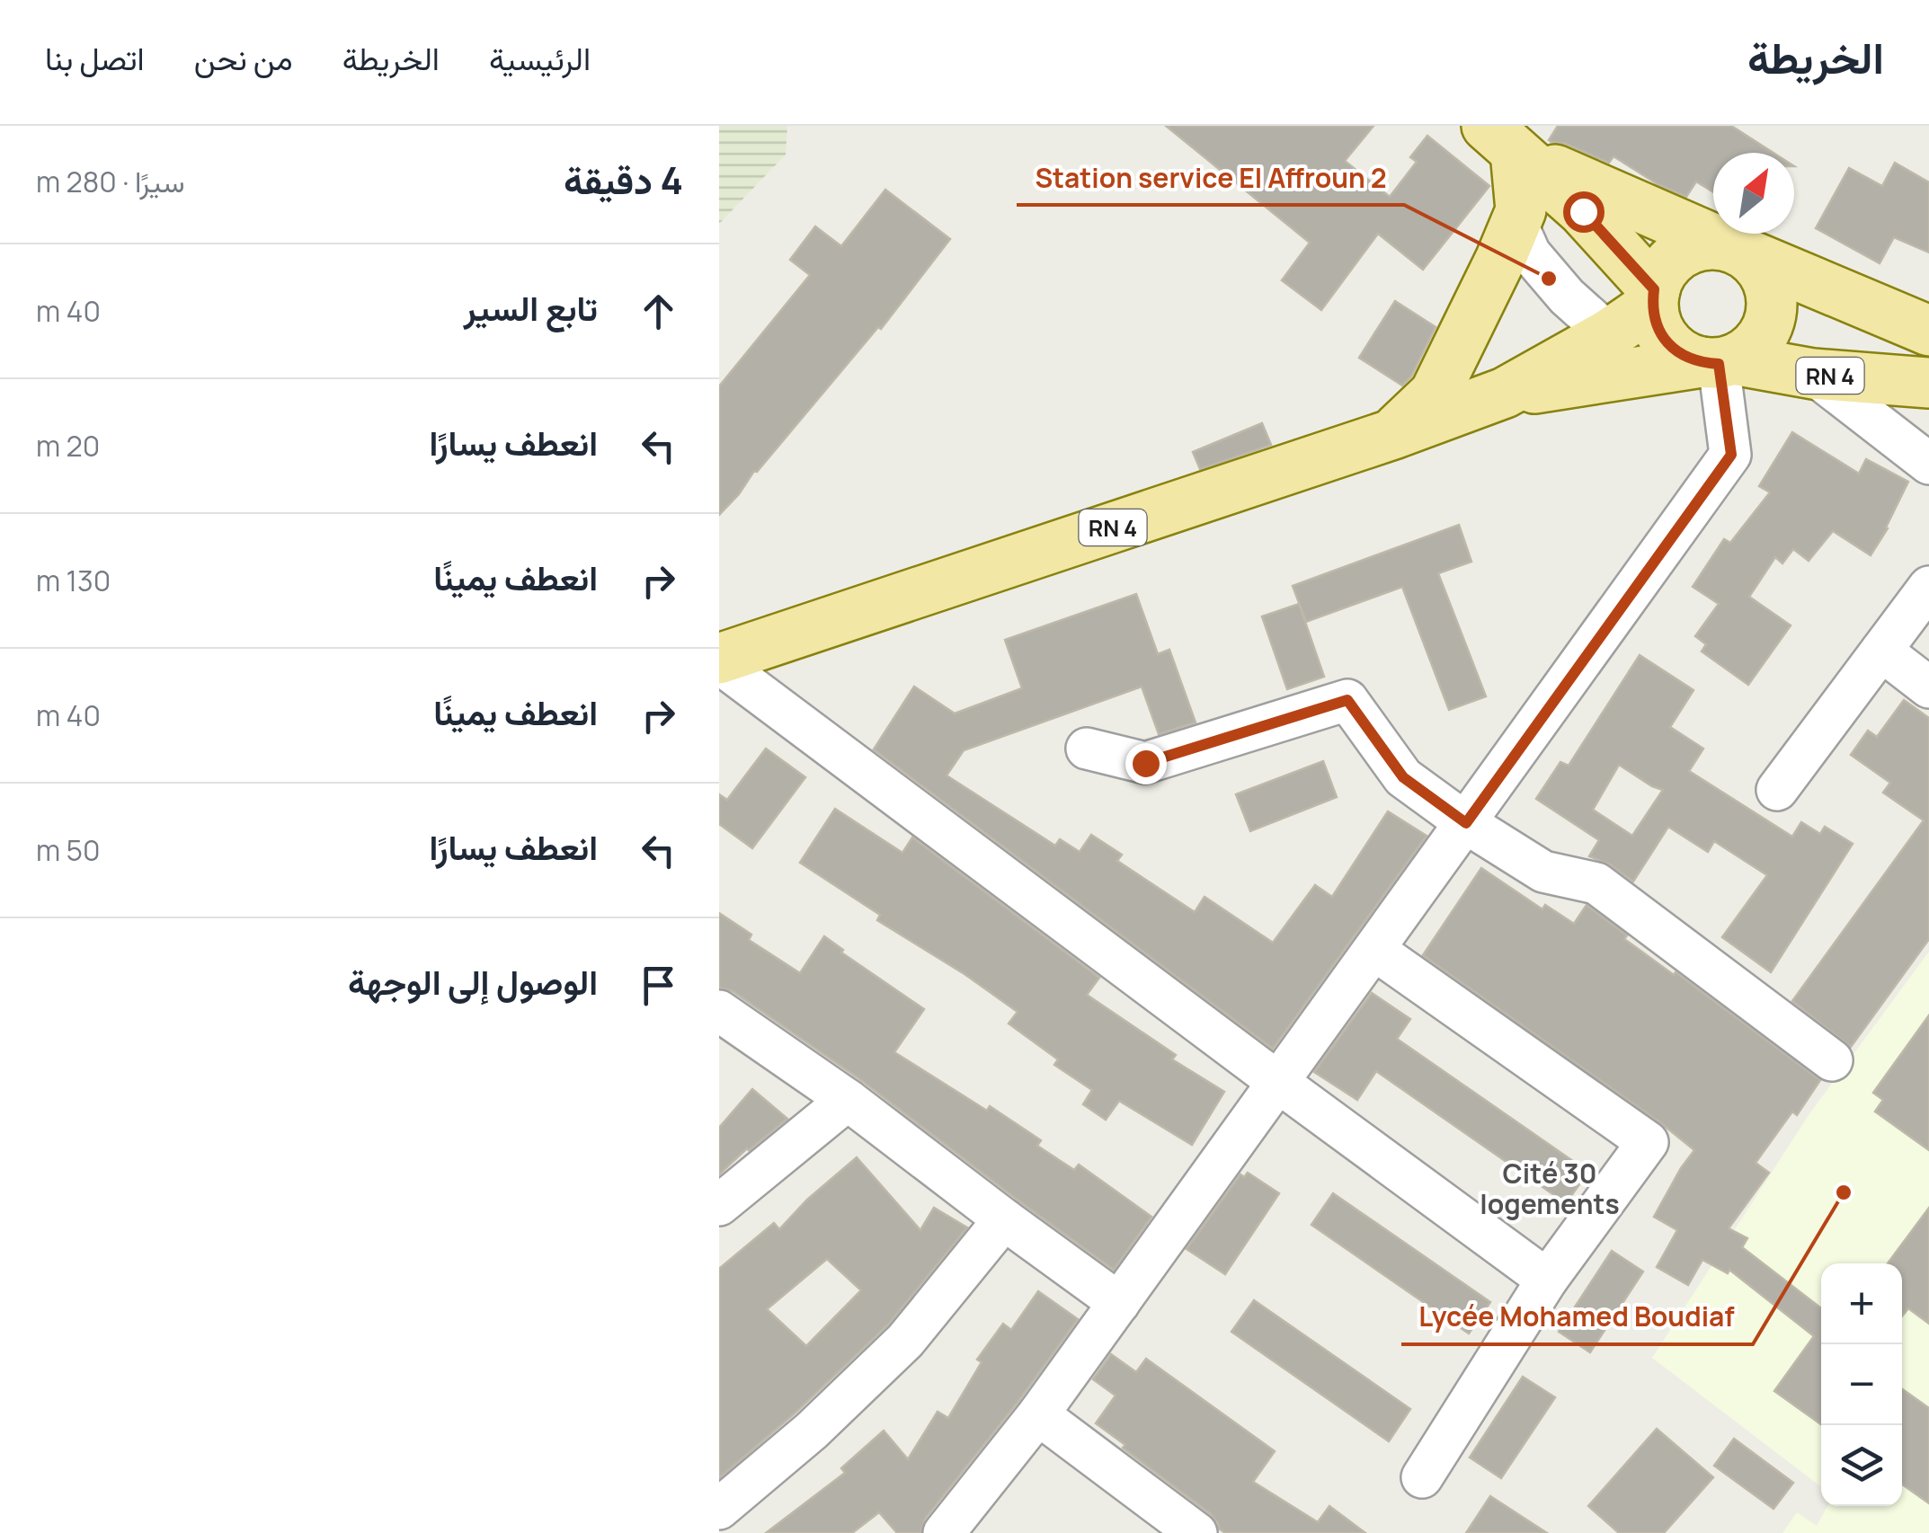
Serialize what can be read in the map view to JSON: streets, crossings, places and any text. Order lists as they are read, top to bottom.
{
  "streets": {
    "main road": ["RN 4"]
  },
  "districts": ["Cité 30 logements"],
  "places": ["Station service El Affroun 2", "Lycée Mohamed Boudiaf"],
  "north": "top right",
  "page": {
    "header": "الخريطة",
    "nav": [
      "الرئيسية",
      "الخريطة",
      "من نحن",
      "اتصل بنا"
    ],
    "heading": ["4 دقيقة", "سيرًا · 280 m"],
    "list": [
      ["تابع السير", "40 m"],
      ["انعطف يسارًا", "20 m"],
      ["انعطف يمينًا", "130 m"],
      ["انعطف يمينًا", "40 m"],
      ["انعطف يسارًا", "50 m"],
      "الوصول إلى الوجهة"
    ],
    "map_buttons": ["+", "−"]
  }
}
